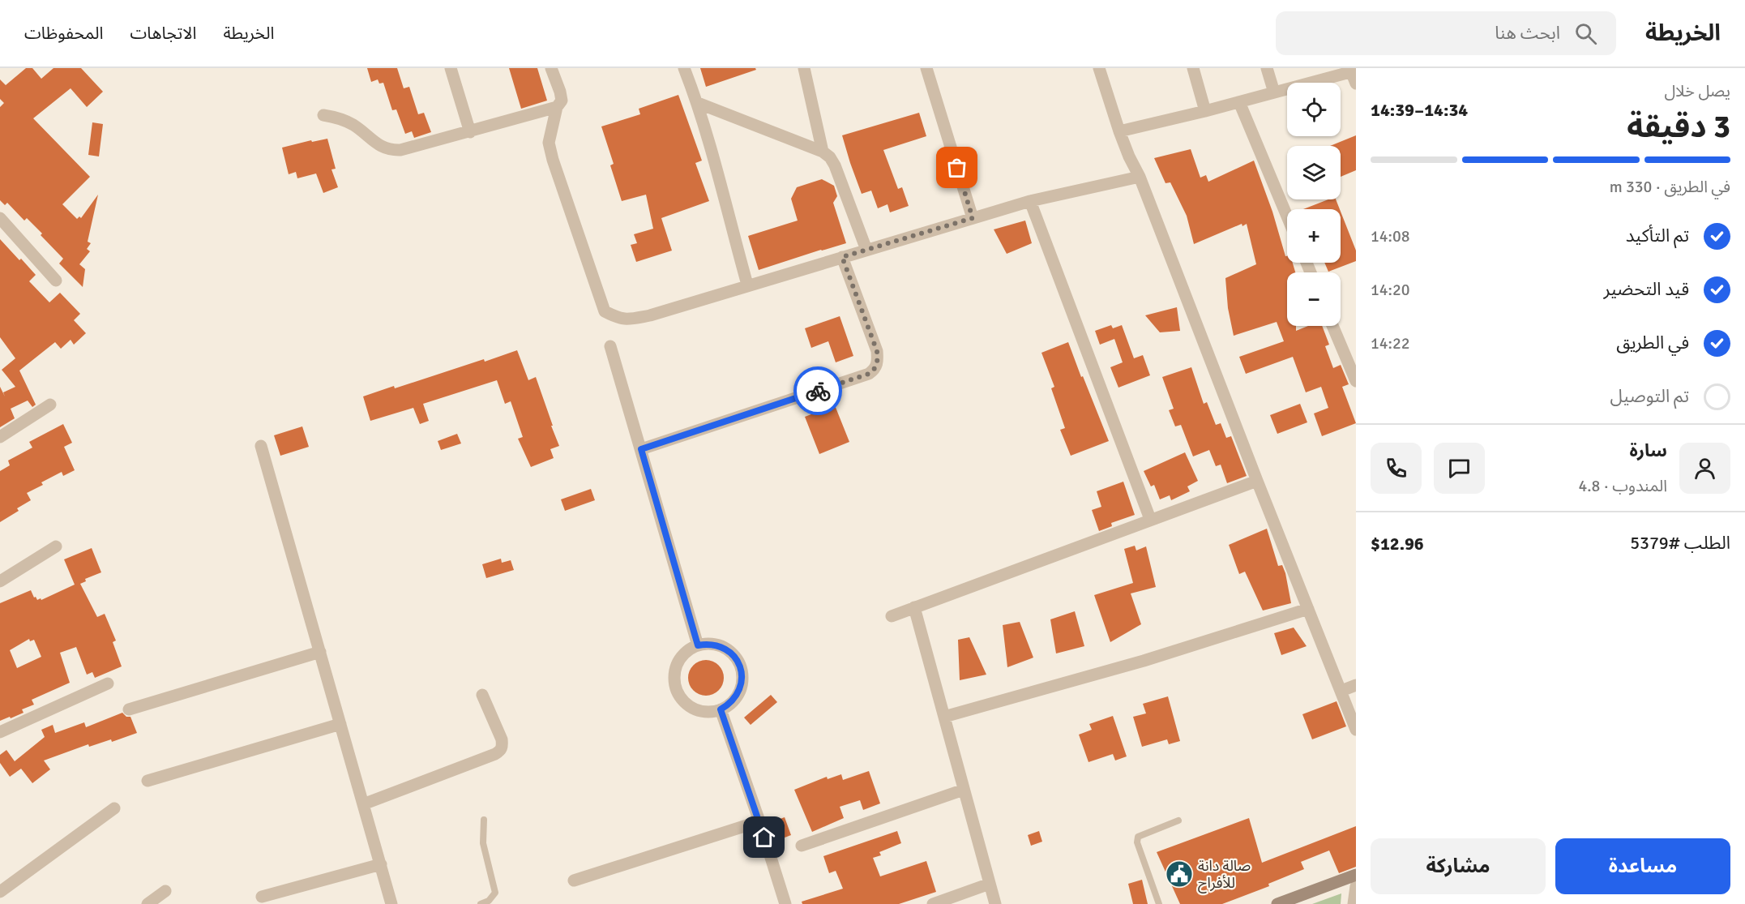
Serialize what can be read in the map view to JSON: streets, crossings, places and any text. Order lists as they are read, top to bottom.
{
  "places": {
    "public building": ["صالة دانة للأفراح"]
  },
  "page": {
    "header": "الخريطة",
    "search": "ابحث هنا",
    "nav": ["الخريطة", "الاتجاهات", "المحفوظات"],
    "heading": ["3 دقيقة", "يصل خلال", "14:34–14:39"],
    "panel": [
      "سارة",
      "المندوب · 4.8",
      "الطلب #5379",
      "$12.96"
    ],
    "map_buttons": ["+", "−"],
    "bar": "في الطريق · 330 m",
    "list": [
      ["تم التأكيد", "14:08"],
      ["قيد التحضير", "14:20"],
      ["في الطريق", "14:22"],
      "تم التوصيل"
    ],
    "buttons": ["مساعدة", "مشاركة"]
  }
}
